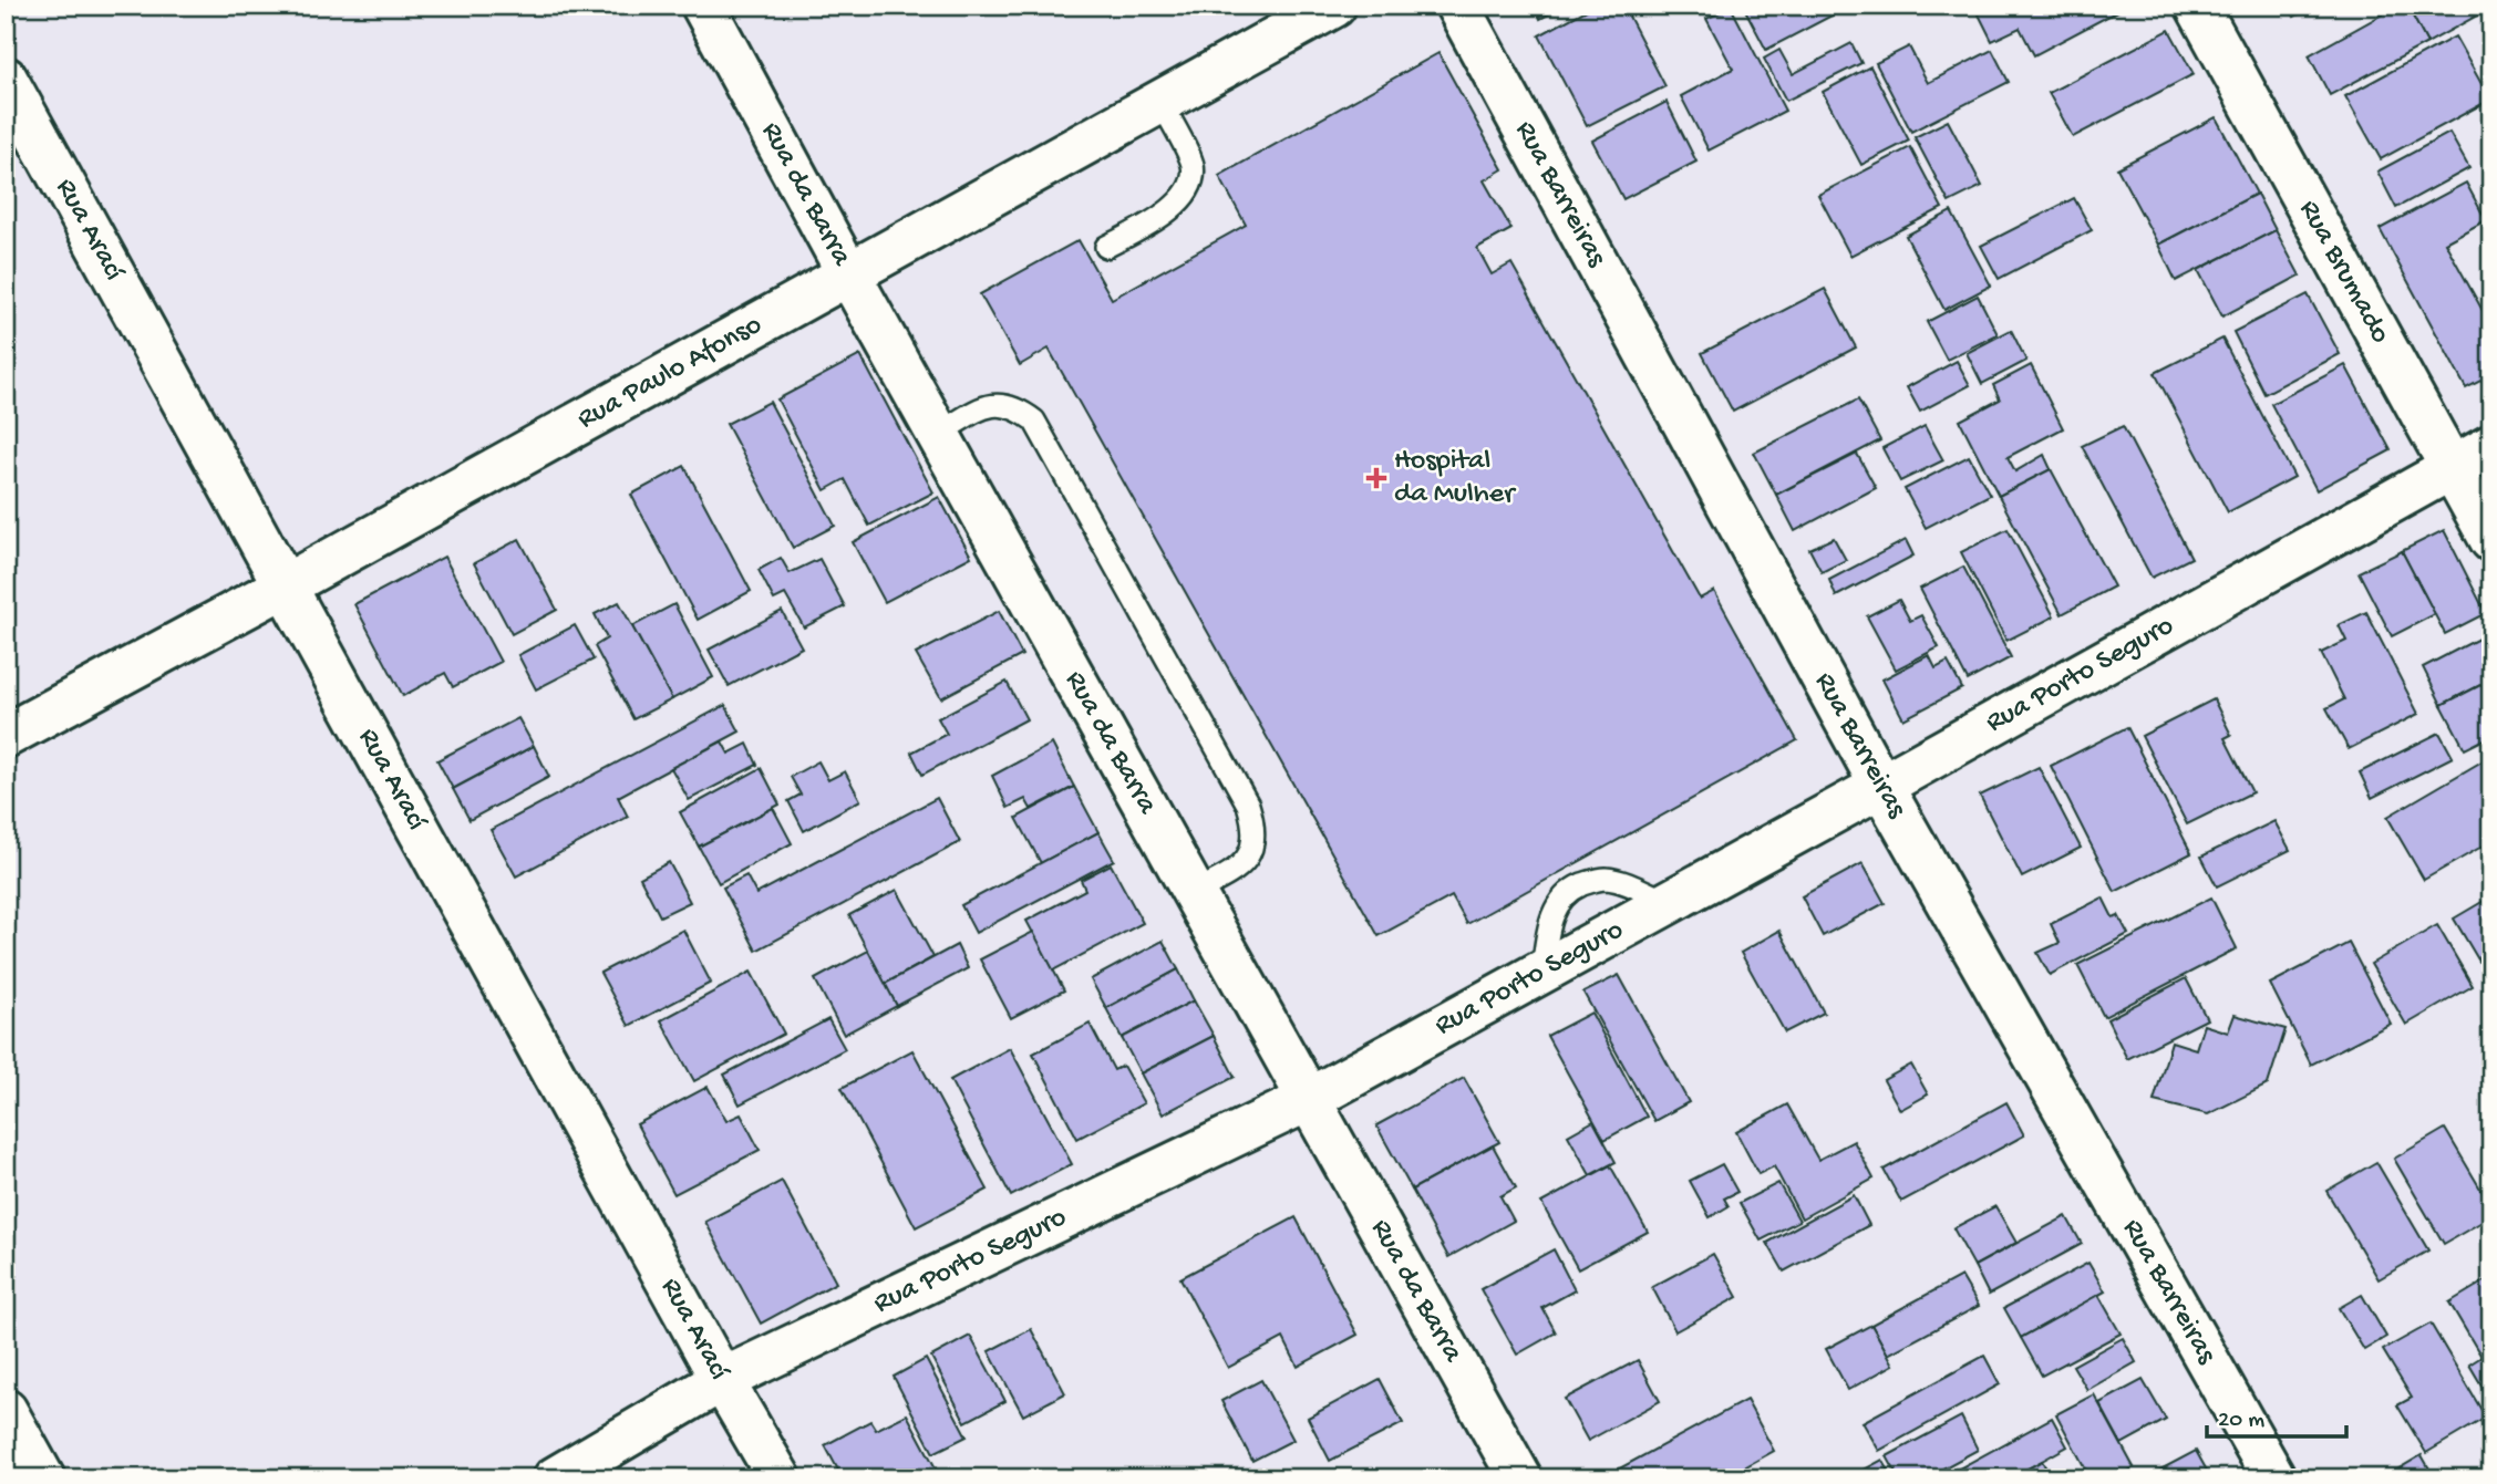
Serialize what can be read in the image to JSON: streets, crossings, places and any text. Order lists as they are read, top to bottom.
{
  "streets": {
    "street": [
      "Rua da Barra",
      "Rua Barreiras",
      "Rua Arací",
      "Rua Brumado",
      "Rua Paulo Afonso",
      "Rua Porto Seguro"
    ]
  },
  "crossings": [
    ["Rua da Barra", "Rua Paulo Afonso"],
    ["Rua da Barra", "Rua Porto Seguro"],
    ["Rua Barreiras", "Rua Porto Seguro"],
    ["Rua Arací", "Rua Paulo Afonso"],
    ["Rua Arací", "Rua Porto Seguro"],
    ["Rua Brumado", "Rua Porto Seguro"]
  ],
  "places": {
    "health": ["Hospital da Mulher"]
  },
  "scale_bar": "20 m"
}
